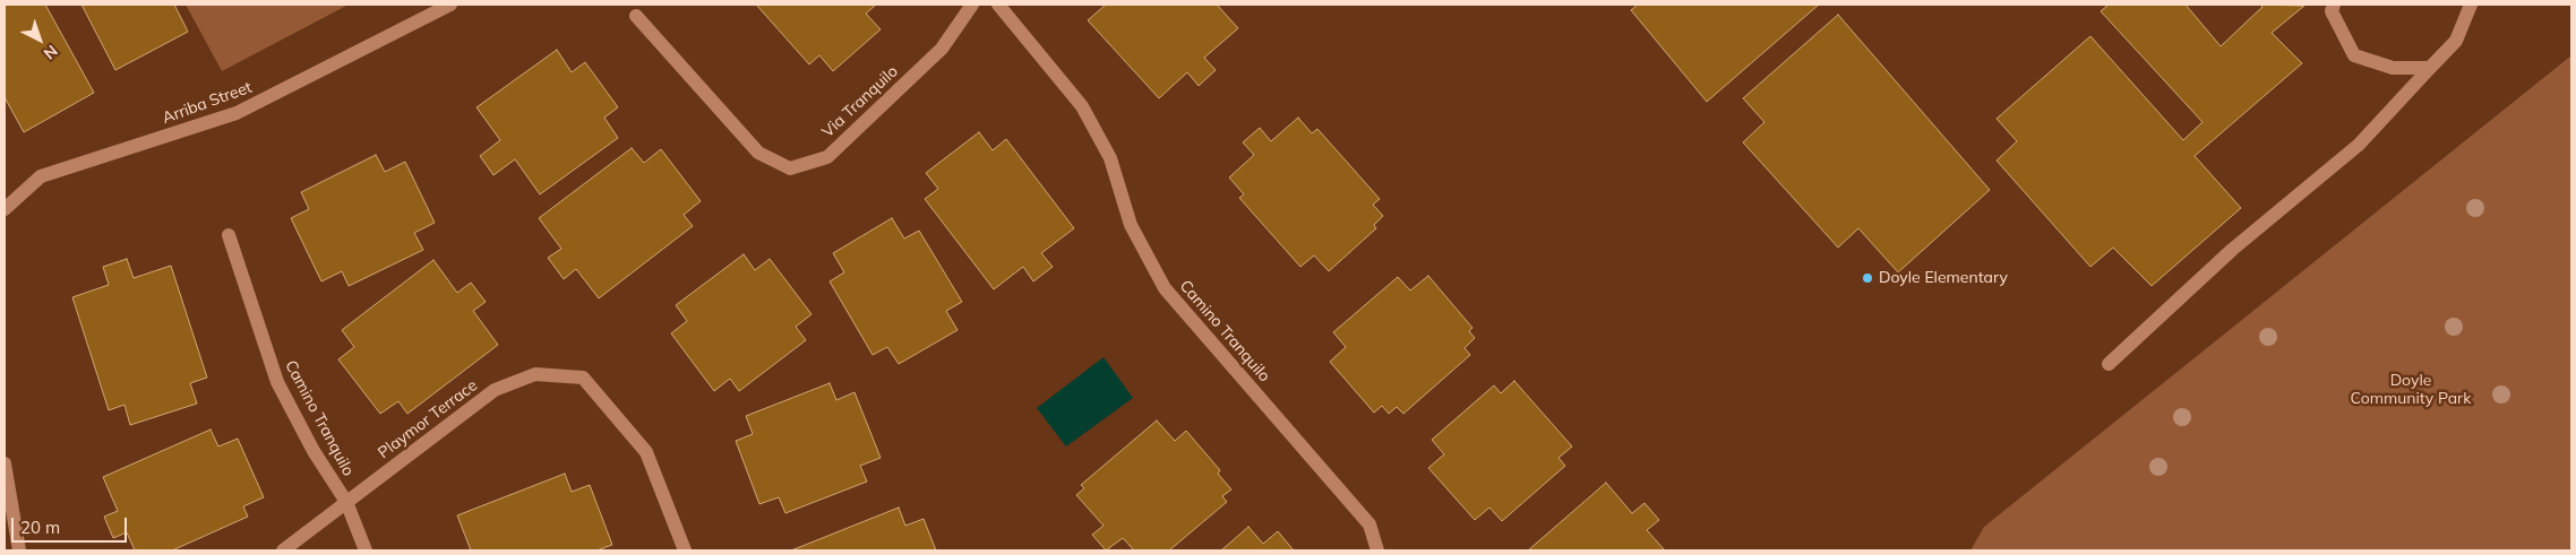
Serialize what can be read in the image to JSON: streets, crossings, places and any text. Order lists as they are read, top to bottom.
{
  "streets": {
    "street": [
      "Via Tranquilo",
      "Arriba Street",
      "Camino Tranquilo",
      "Playmor Terrace"
    ]
  },
  "crossings": [
    ["Camino Tranquilo", "Playmor Terrace"]
  ],
  "parks": ["Doyle Community Park"],
  "places": ["Doyle Elementary"],
  "scale_bar": "20 m",
  "north": "bottom right"
}
